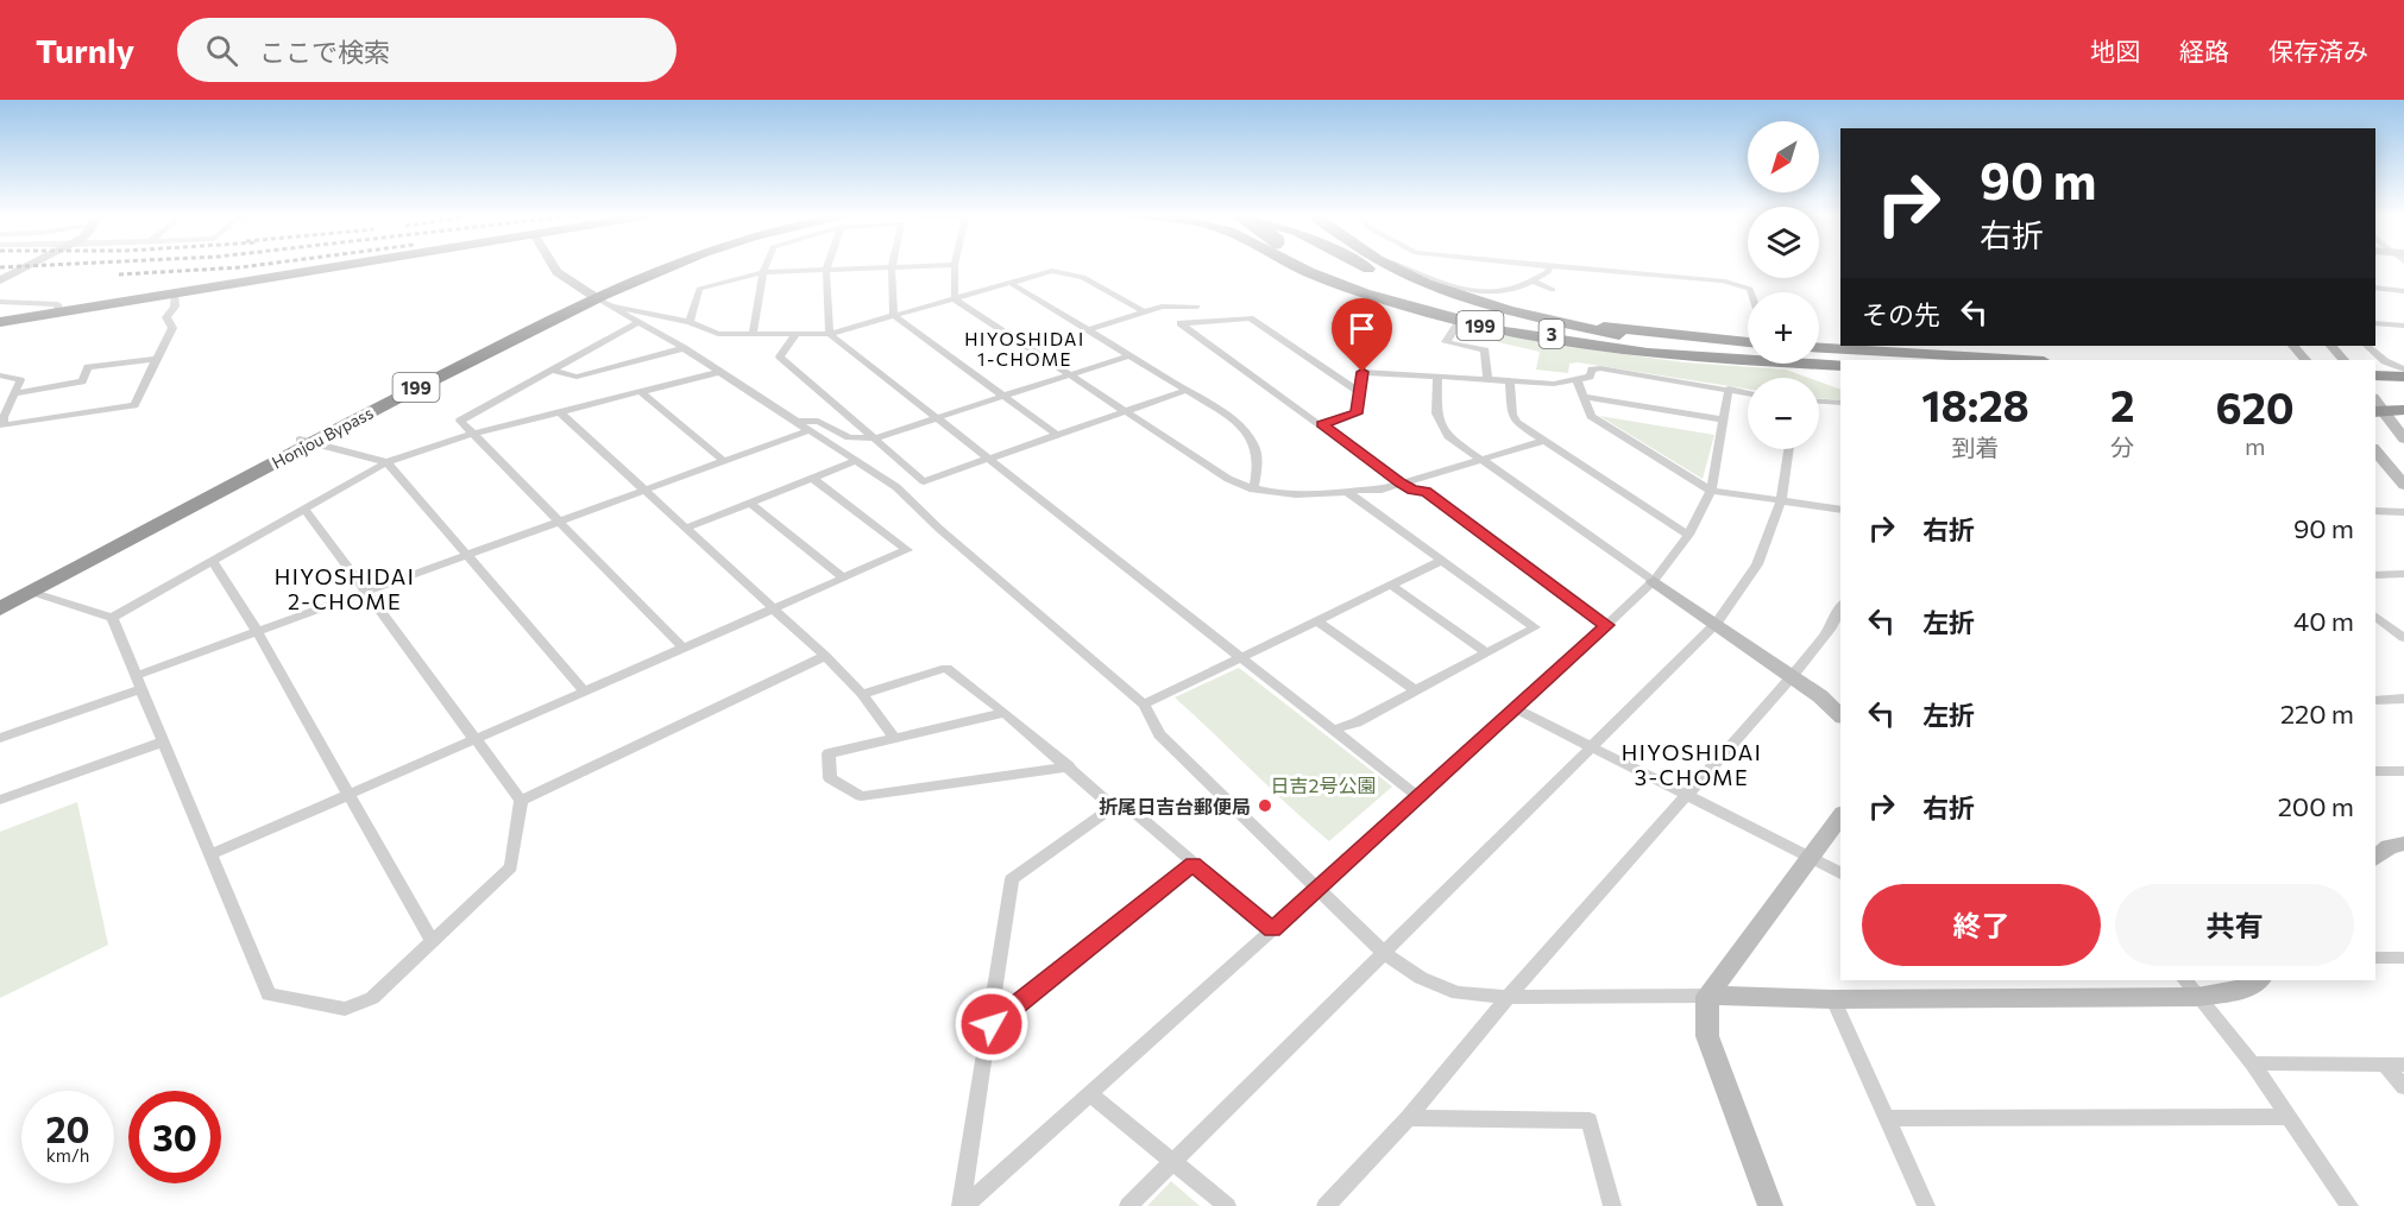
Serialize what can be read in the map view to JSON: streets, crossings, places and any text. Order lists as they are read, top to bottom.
{
  "streets": {
    "highway": ["199", "3", "Honjou Bypass"]
  },
  "crossings": [
    ["199", "3"]
  ],
  "districts": ["HIYOSHIDAI 1-CHOME", "HIYOSHIDAI 2-CHOME", "HIYOSHIDAI 3-CHOME"],
  "parks": ["日吉2号公園"],
  "places": ["折尾日吉台郵便局"],
  "north": "bottom left",
  "page": {
    "header": "Turnly",
    "search": "ここで検索",
    "nav": ["地図", "経路", "保存済み"],
    "map_buttons": ["+", "−"],
    "turn": ["90 m", "右折"],
    "then": "その先",
    "eta": [
      "18:28",
      "到着",
      "2",
      "分",
      "620",
      "m"
    ],
    "list": [
      {
        "name": "右折",
        "value": "90 m"
      },
      {
        "name": "左折",
        "value": "40 m"
      },
      {
        "name": "左折",
        "value": "220 m"
      },
      {
        "name": "右折",
        "value": "200 m"
      }
    ],
    "buttons": ["終了", "共有"],
    "speed": "20 km/h",
    "limit": "30"
  }
}
